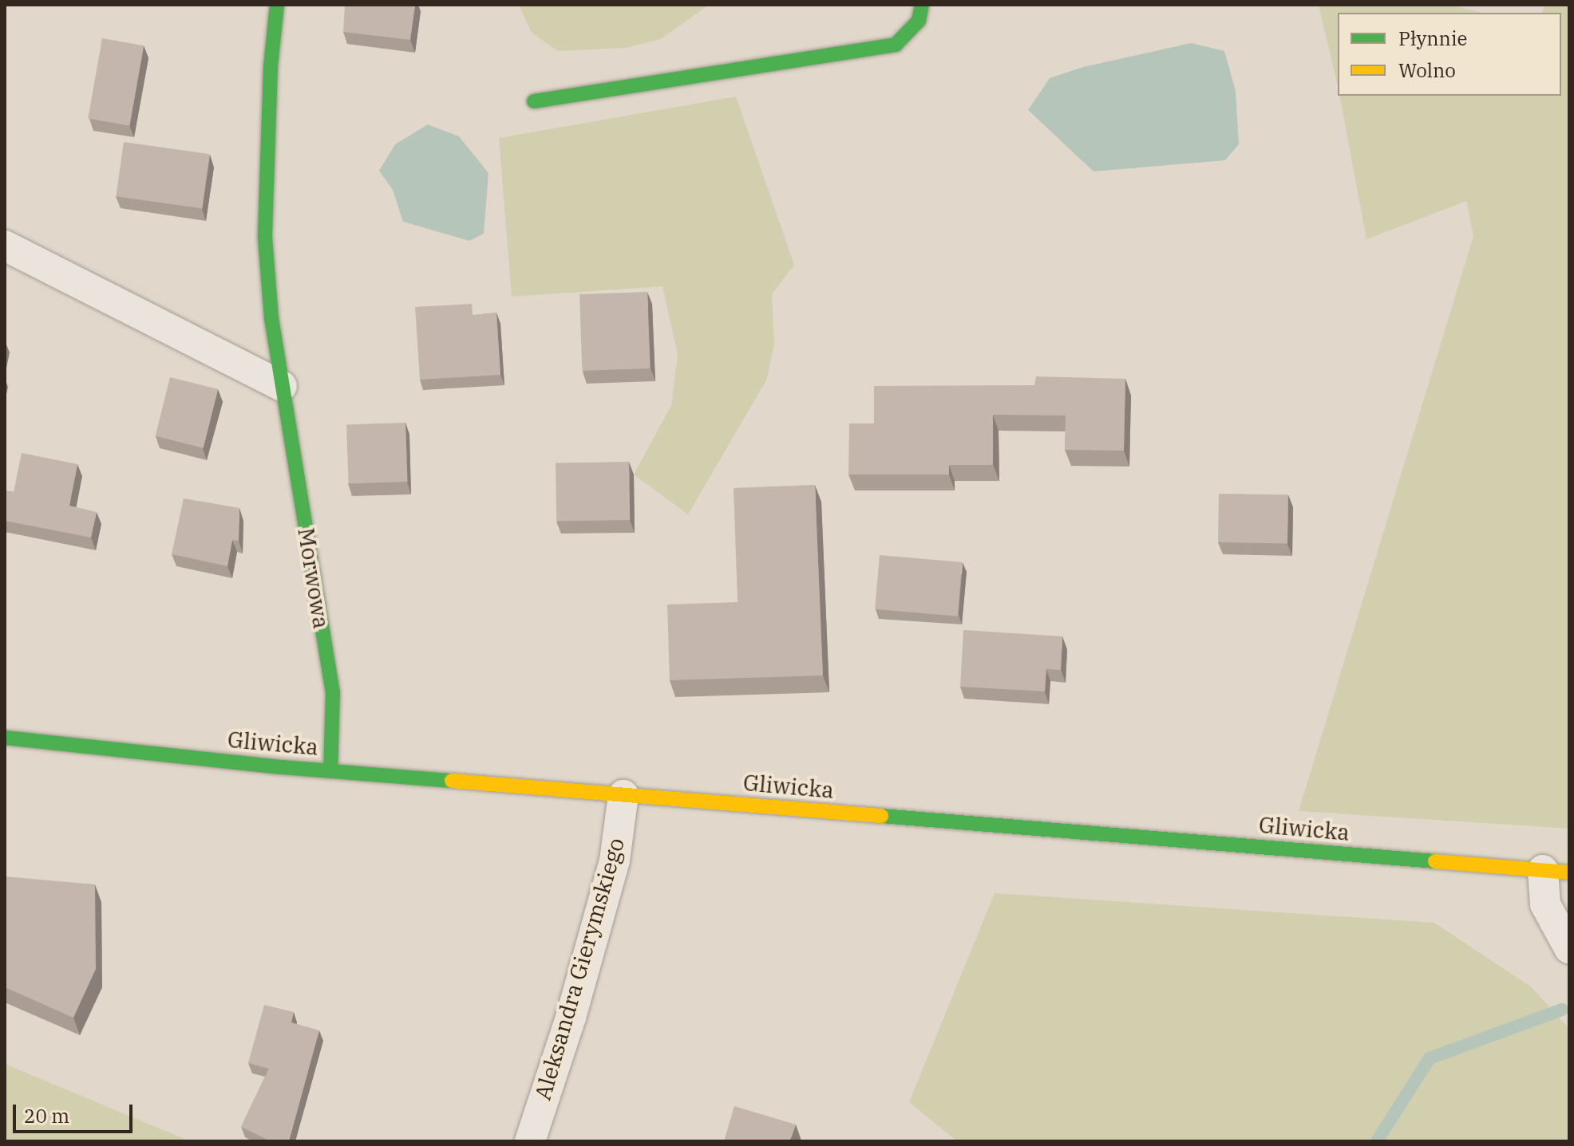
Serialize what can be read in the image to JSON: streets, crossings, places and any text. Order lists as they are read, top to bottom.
{
  "streets": {
    "main road": ["Morwowa", "Gliwicka"],
    "street": ["Aleksandra Gierymskiego"]
  },
  "crossings": [
    ["Morwowa", "Gliwicka"],
    ["Gliwicka", "Aleksandra Gierymskiego"]
  ],
  "legend": ["Płynnie", "Wolno"],
  "scale_bar": "20 m"
}
